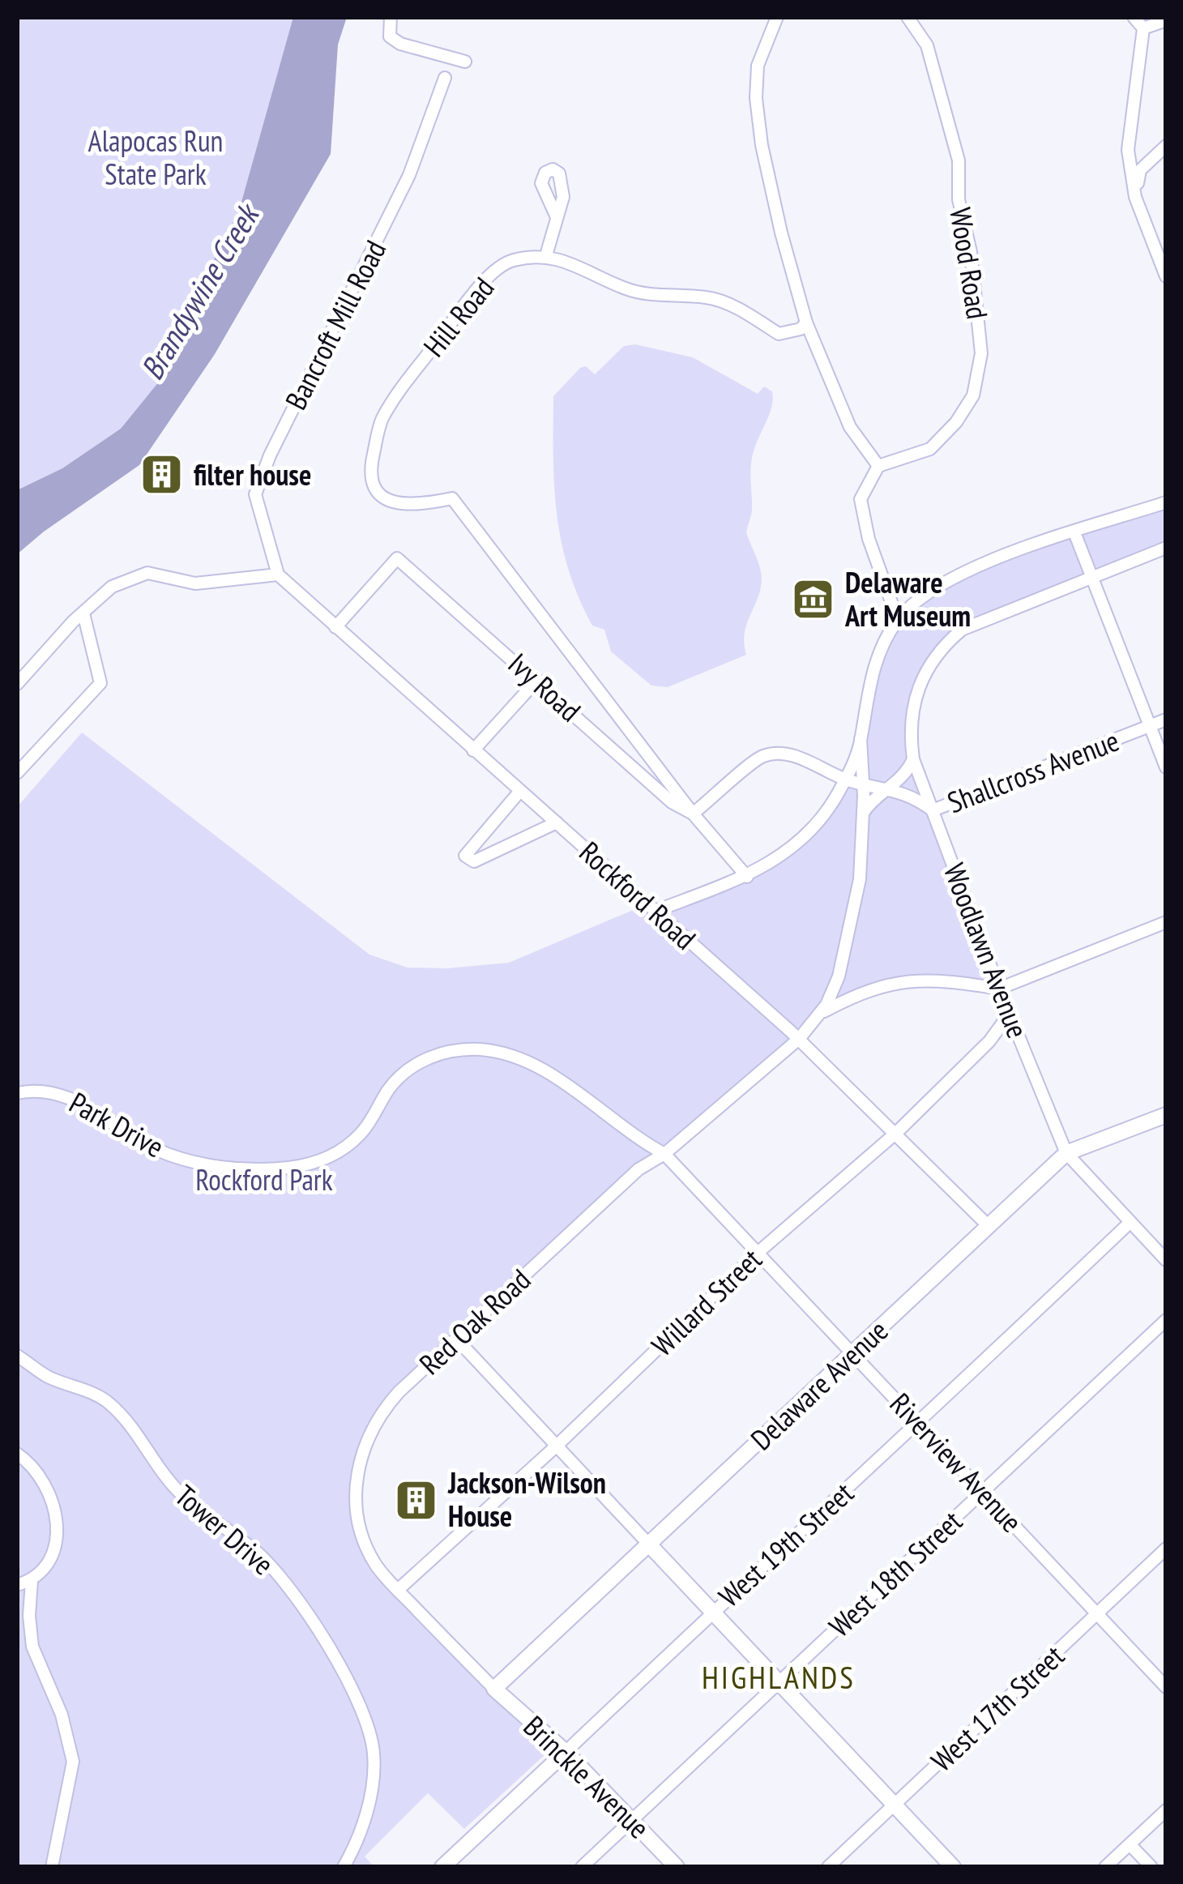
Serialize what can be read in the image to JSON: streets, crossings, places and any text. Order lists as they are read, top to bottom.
{
  "streets": {
    "street": [
      "Wood Road",
      "Hill Road",
      "Bancroft Mill Road",
      "Ivy Road",
      "Shallcross Avenue",
      "Rockford Road",
      "Woodlawn Avenue",
      "Park Drive",
      "Willard Street",
      "Red Oak Road",
      "Delaware Avenue",
      "Riverview Avenue",
      "Tower Drive",
      "West 19th Street",
      "West 18th Street",
      "West 17th Street",
      "Brinckle Avenue"
    ]
  },
  "crossings": [
    ["Hill Road", "Ivy Road"],
    ["Hill Road", "Shallcross Avenue"],
    ["Bancroft Mill Road", "Rockford Road"],
    ["Ivy Road", "Shallcross Avenue"],
    ["Ivy Road", "Rockford Road"],
    ["Shallcross Avenue", "Woodlawn Avenue"],
    ["Shallcross Avenue", "Red Oak Road"],
    ["Rockford Road", "Willard Street"],
    ["Rockford Road", "Red Oak Road"],
    ["Rockford Road", "Delaware Avenue"],
    ["Woodlawn Avenue", "Willard Street"],
    ["Woodlawn Avenue", "Red Oak Road"],
    ["Woodlawn Avenue", "Delaware Avenue"],
    ["Woodlawn Avenue", "West 19th Street"],
    ["Park Drive", "Red Oak Road"],
    ["Park Drive", "Riverview Avenue"],
    ["Willard Street", "Red Oak Road"],
    ["Willard Street", "Riverview Avenue"],
    ["Red Oak Road", "Delaware Avenue"],
    ["Red Oak Road", "Riverview Avenue"],
    ["Red Oak Road", "Brinckle Avenue"],
    ["Delaware Avenue", "Riverview Avenue"],
    ["Delaware Avenue", "Brinckle Avenue"],
    ["Riverview Avenue", "West 19th Street"],
    ["Riverview Avenue", "West 18th Street"],
    ["Riverview Avenue", "West 17th Street"],
    ["West 19th Street", "Brinckle Avenue"],
    ["West 18th Street", "Brinckle Avenue"]
  ],
  "districts": ["HIGHLANDS"],
  "water": ["Brandywine Creek"],
  "parks": ["Alapocas Run State Park", "Rockford Park"],
  "places": {
    "building": ["filter house", "Jackson-Wilson House"],
    "museum": ["Delaware Art Museum"]
  }
}
